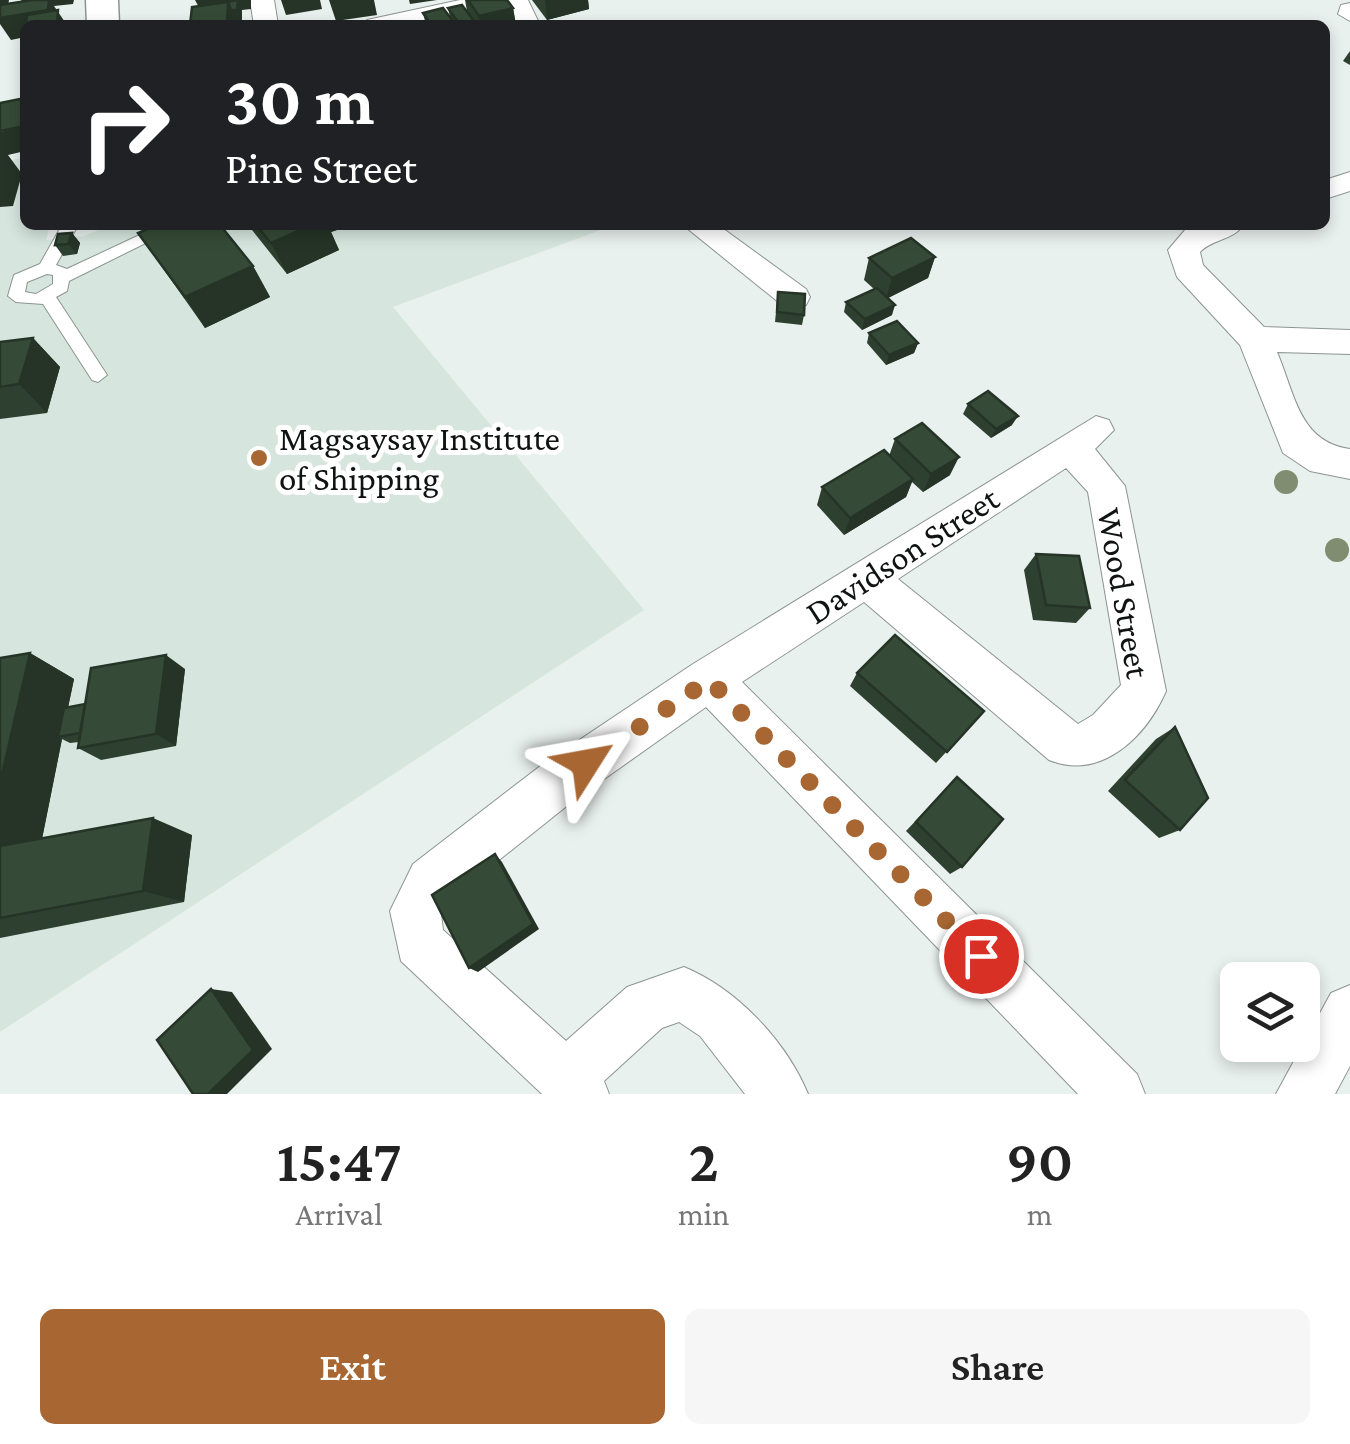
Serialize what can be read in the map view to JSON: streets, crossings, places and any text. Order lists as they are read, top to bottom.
{
  "streets": {
    "street": ["Davidson Street", "Wood Street"]
  },
  "crossings": [
    ["Davidson Street", "Wood Street"]
  ],
  "places": ["Magsaysay Institute of Shipping"],
  "page": {
    "turn": ["30 m", "Pine Street"],
    "eta": [
      "15:47",
      "Arrival",
      "2",
      "min",
      "90",
      "m"
    ],
    "buttons": ["Exit", "Share"]
  }
}
